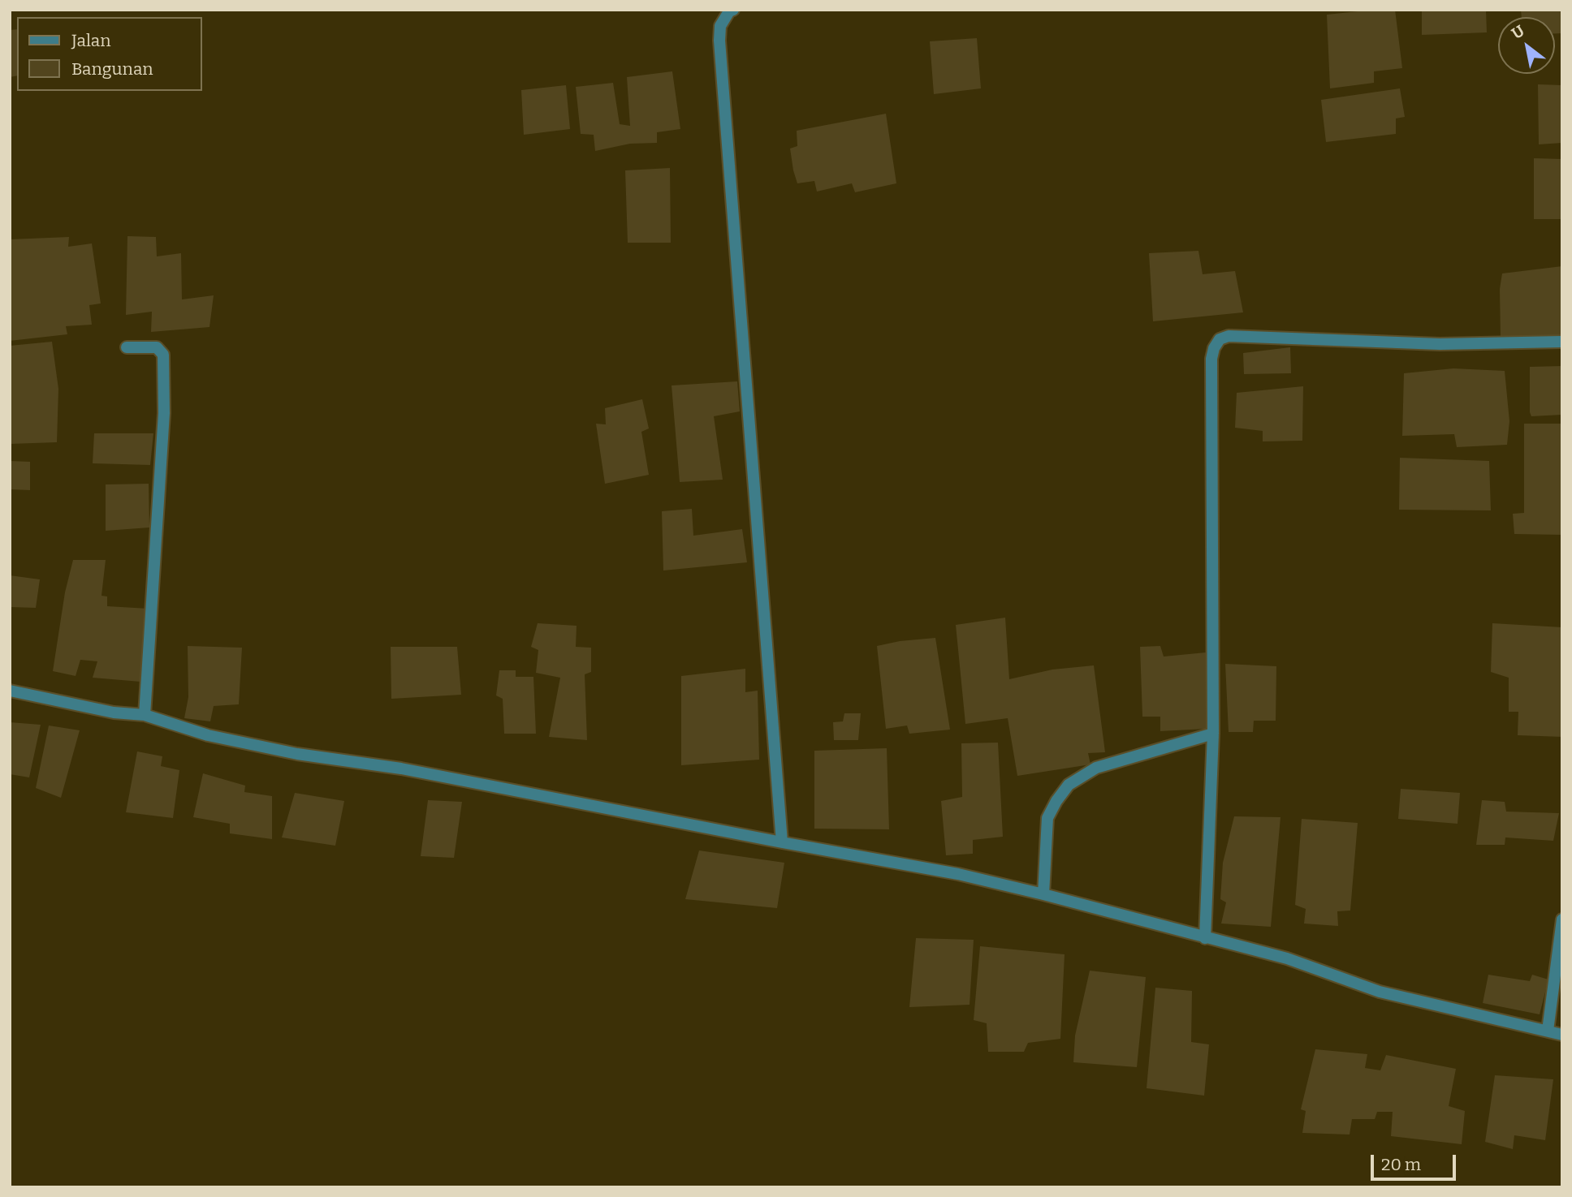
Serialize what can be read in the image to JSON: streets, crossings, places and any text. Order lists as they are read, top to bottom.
{
  "legend": ["Jalan", "Bangunan"],
  "scale_bar": "20 m",
  "north": "top left"
}
